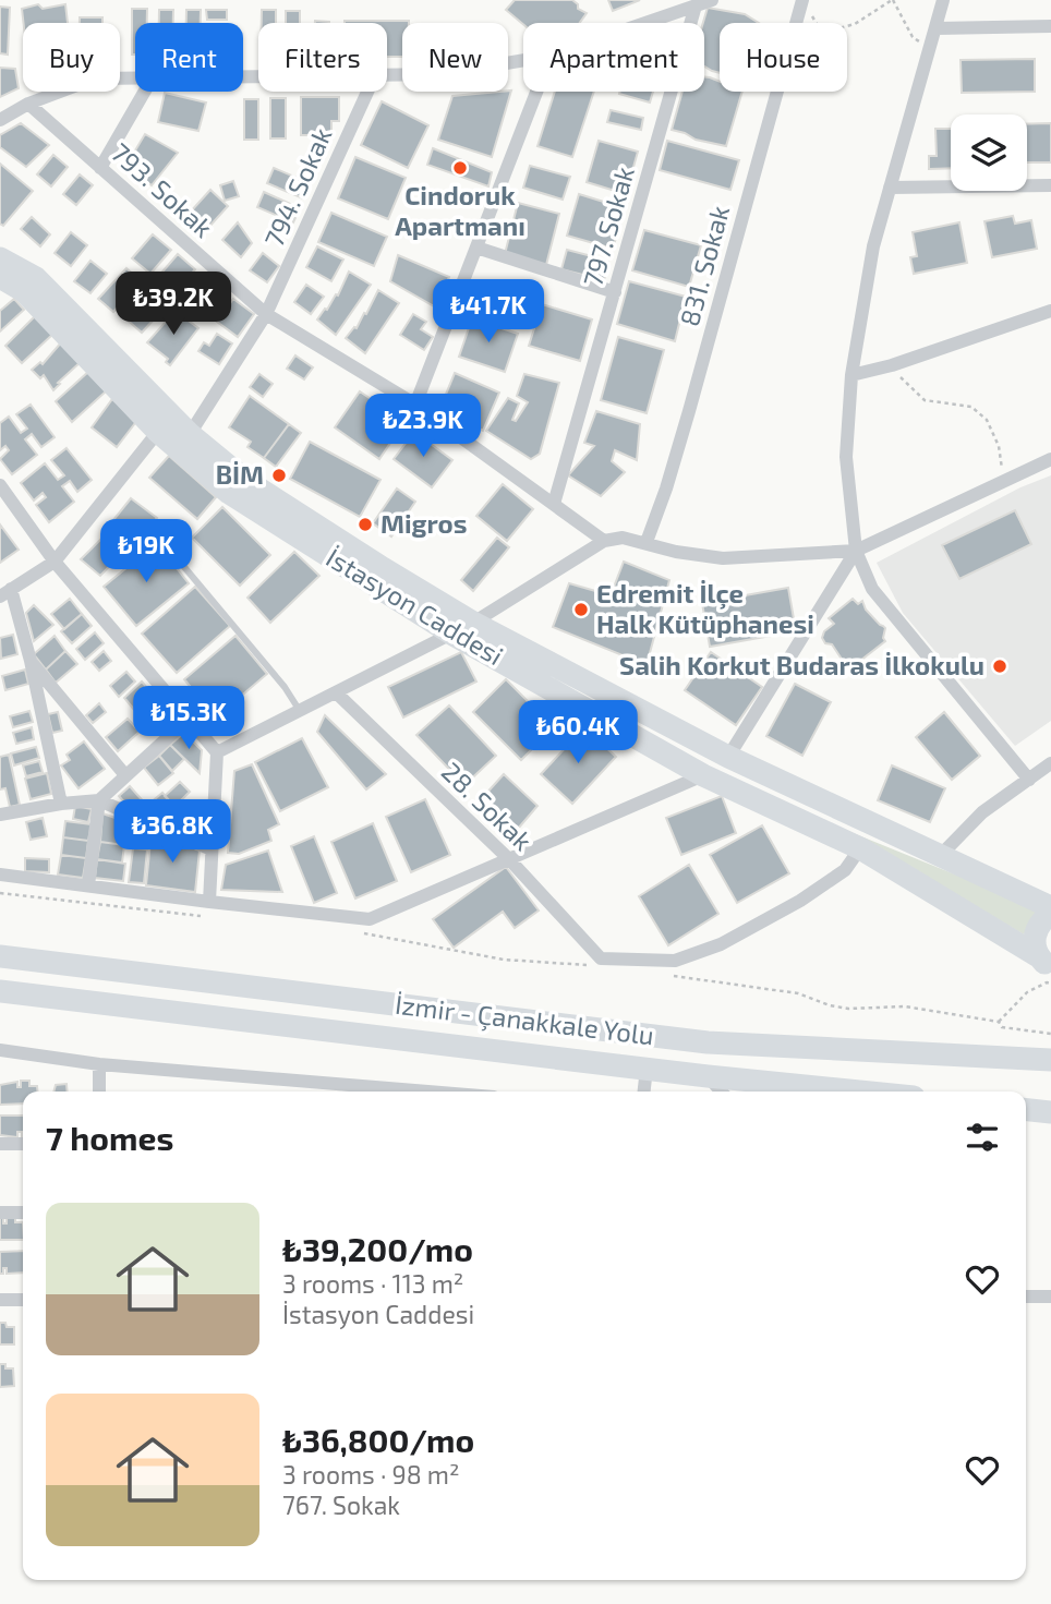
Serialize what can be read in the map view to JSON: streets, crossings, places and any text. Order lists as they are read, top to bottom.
{
  "streets": {
    "main road": ["İstasyon Caddesi", "İzmir - Çanakkale Yolu"],
    "street": [
      "794. Sokak",
      "793. Sokak",
      "797. Sokak",
      "831. Sokak",
      "28. Sokak"
    ]
  },
  "crossings": [
    ["794. Sokak", "793. Sokak"],
    ["794. Sokak", "İstasyon Caddesi"],
    ["793. Sokak", "797. Sokak"]
  ],
  "places": [
    "Cindoruk Apartmanı",
    "BİM",
    "Migros",
    "Edremit İlçe Halk Kütüphanesi",
    "Salih Korkut Budaras İlkokulu"
  ],
  "page": {
    "chip": [
      "Buy",
      "Rent",
      "Filters",
      "New",
      "Apartment",
      "House"
    ],
    "price": [
      "₺39.2K",
      "₺41.7K",
      "₺23.9K",
      "₺19K",
      "₺15.3K",
      "₺60.4K",
      "₺36.8K"
    ],
    "heading": "7 homes",
    "list": [
      {
        "name": "₺39,200/mo",
        "note": "3 rooms · 113 m² · İstasyon Caddesi"
      },
      {
        "name": "₺36,800/mo",
        "note": "3 rooms · 98 m² · 767. Sokak"
      }
    ]
  }
}
